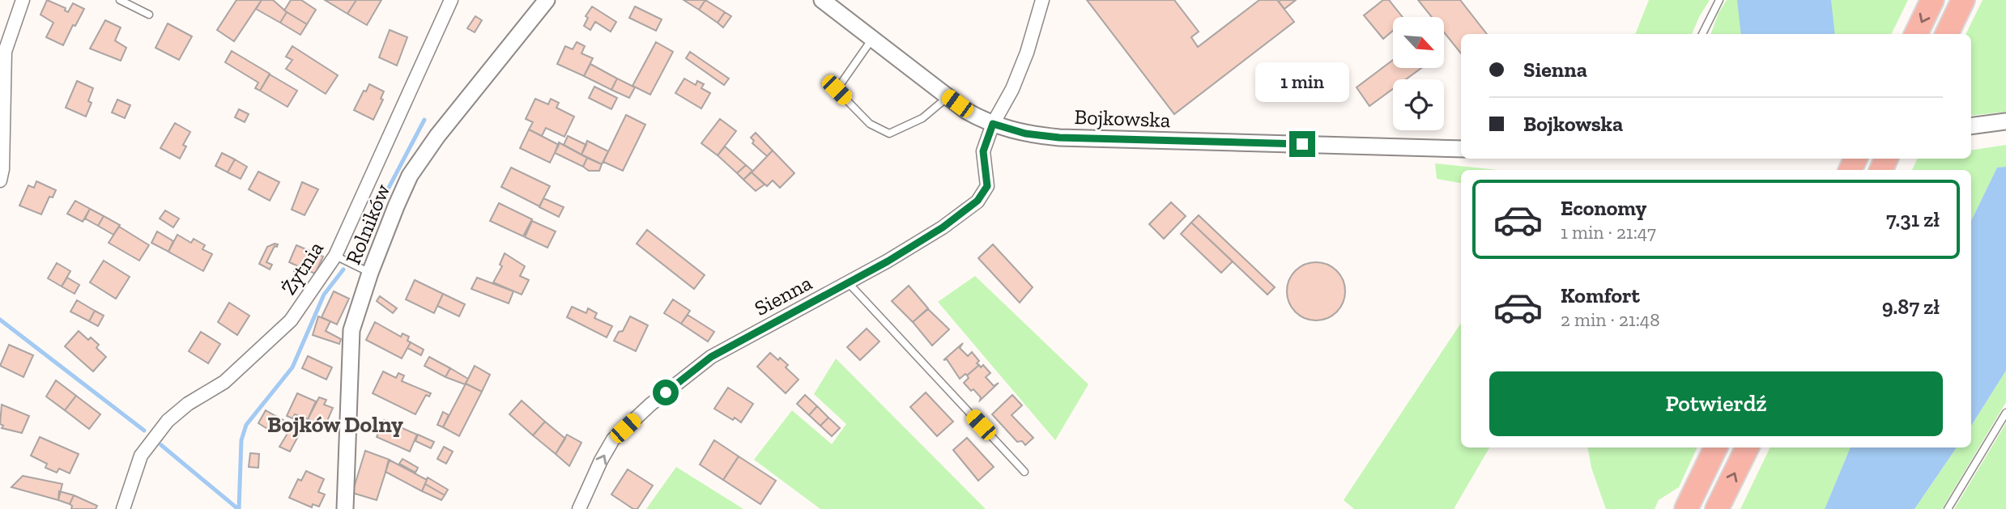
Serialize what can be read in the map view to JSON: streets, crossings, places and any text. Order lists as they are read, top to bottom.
{
  "streets": {
    "street": [
      "Bojkowska",
      "Rolników",
      "Żytnia",
      "Sienna"
    ]
  },
  "crossings": [
    ["Bojkowska", "Sienna"]
  ],
  "one_way": ["Sienna"],
  "districts": ["Bojków Dolny"],
  "north": "bottom right",
  "page": {
    "banner": ["Sienna", "Bojkowska"],
    "bubble": "1 min",
    "list": [
      {
        "name": "Economy",
        "note": "1 min · 21:47",
        "value": "7.31 zł"
      },
      {
        "name": "Komfort",
        "note": "2 min · 21:48",
        "value": "9.87 zł"
      }
    ],
    "buttons": "Potwierdź"
  }
}
